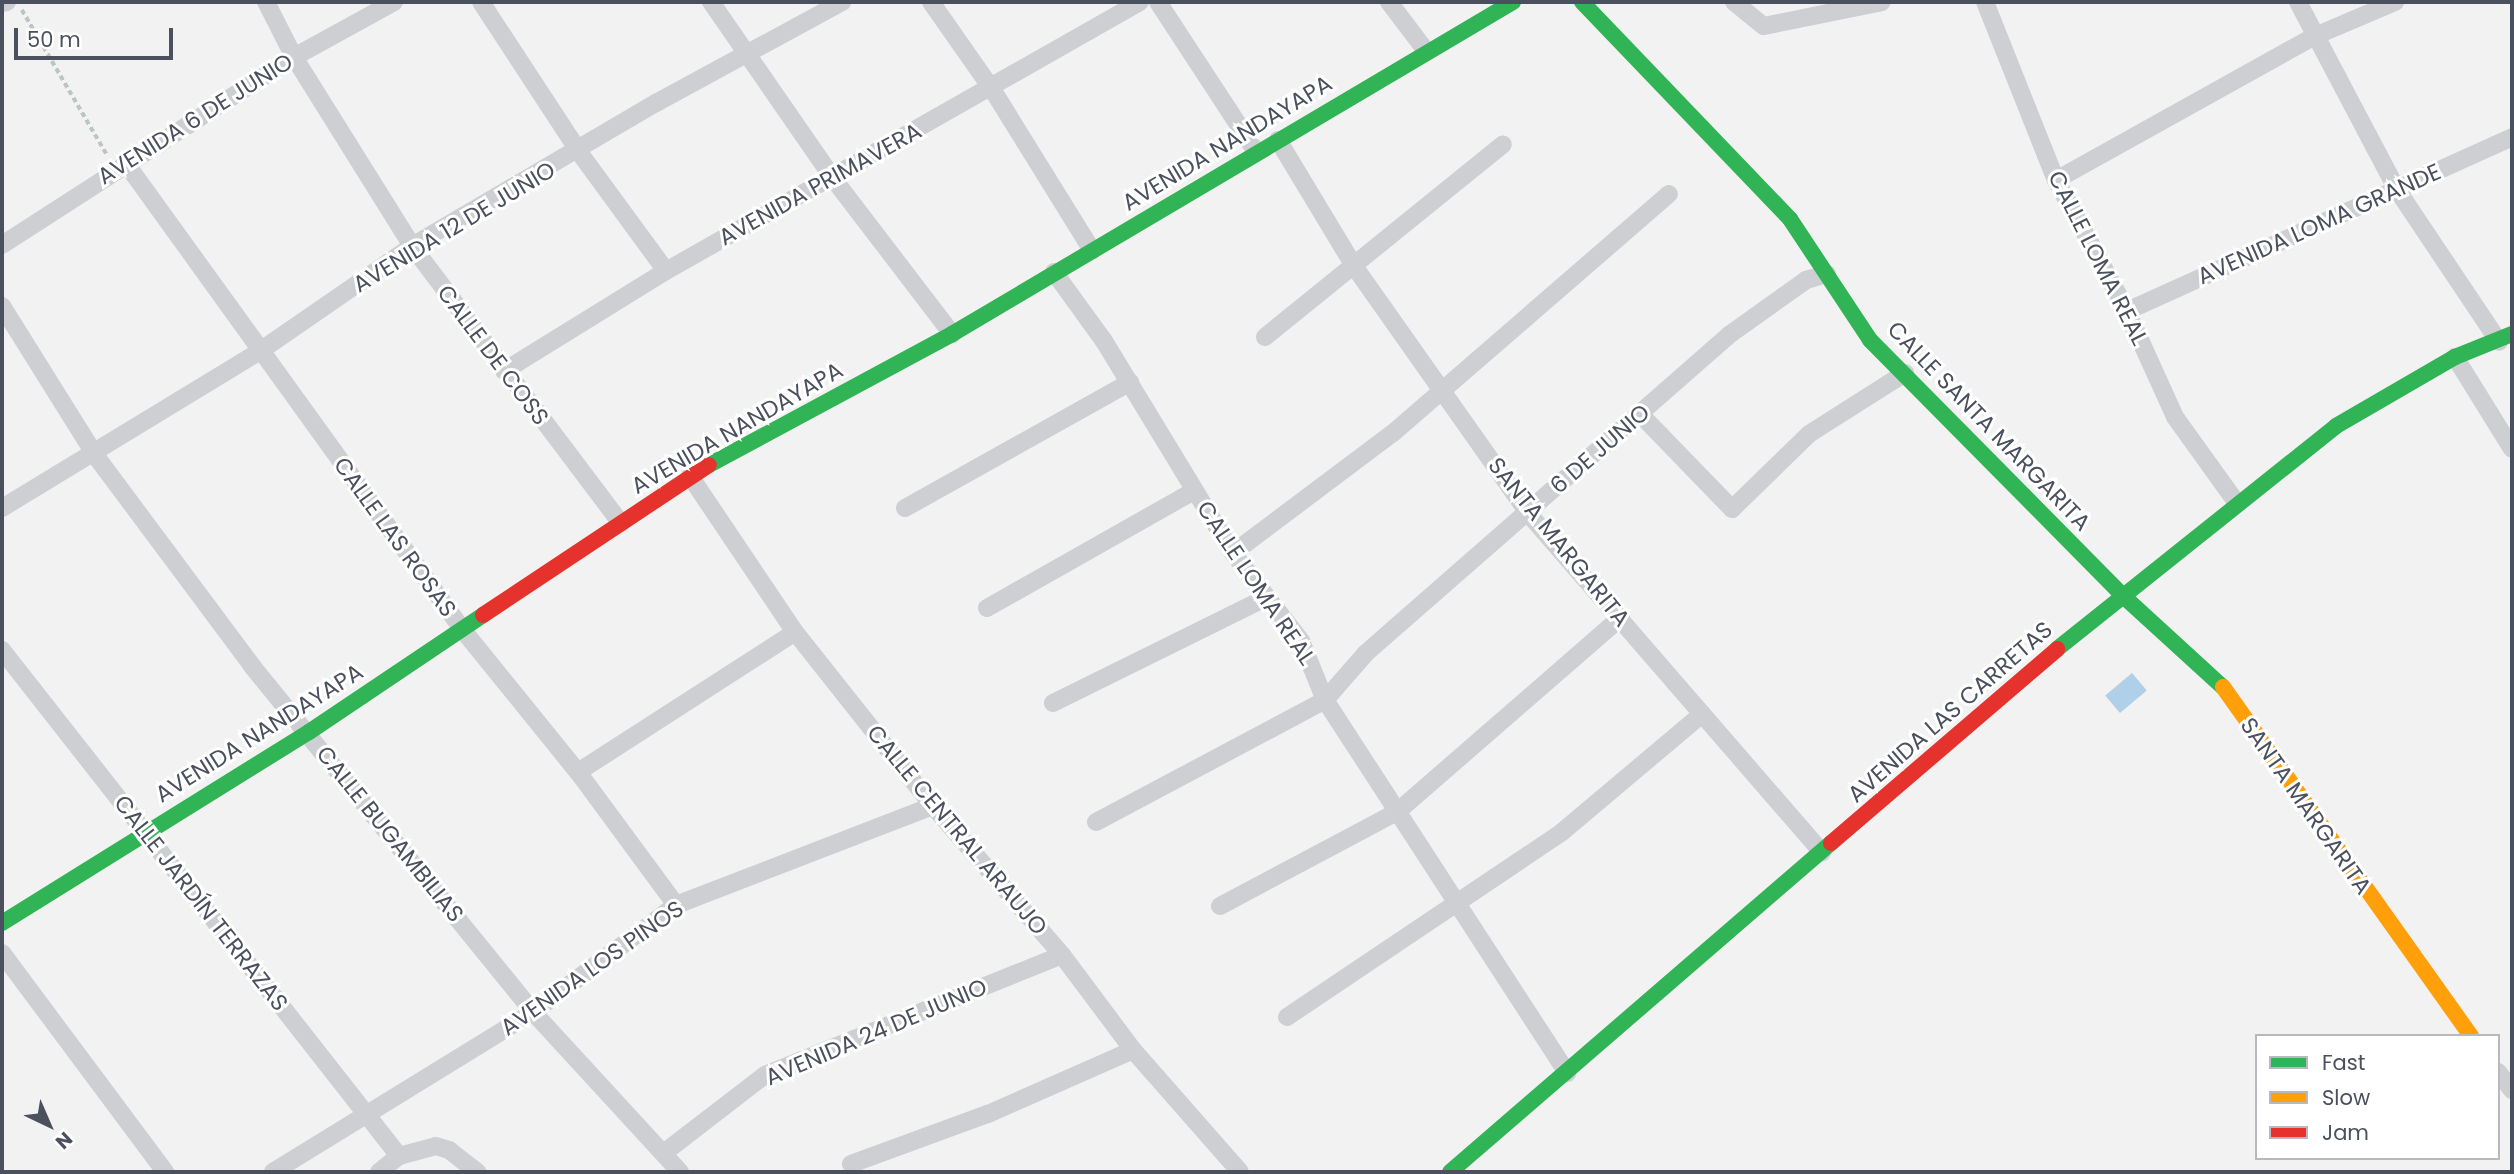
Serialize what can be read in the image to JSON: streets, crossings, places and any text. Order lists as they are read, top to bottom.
{
  "streets": {
    "street": [
      "AVENIDA 6 DE JUNIO",
      "AVENIDA NANDAYAPA",
      "AVENIDA PRIMAVERA",
      "AVENIDA LOMA GRANDE",
      "AVENIDA 12 DE JUNIO",
      "CALLE LOMA REAL",
      "CALLE DE COSS",
      "CALLE SANTA MARGARITA",
      "6 DE JUNIO",
      "CALLE LAS ROSAS",
      "SANTA MARGARITA",
      "AVENIDA LAS CARRETAS",
      "CALLE CENTRAL ARAUJO",
      "CALLE BUGAMBILIAS",
      "CALLE JARDÍN TERRAZAS",
      "AVENIDA LOS PINOS",
      "AVENIDA 24 DE JUNIO"
    ]
  },
  "crossings": [
    ["AVENIDA 6 DE JUNIO", "CALLE DE COSS"],
    ["AVENIDA 6 DE JUNIO", "CALLE LAS ROSAS"],
    ["AVENIDA NANDAYAPA", "CALLE LOMA REAL"],
    ["AVENIDA NANDAYAPA", "CALLE DE COSS"],
    ["AVENIDA NANDAYAPA", "CALLE LAS ROSAS"],
    ["AVENIDA NANDAYAPA", "SANTA MARGARITA"],
    ["AVENIDA NANDAYAPA", "CALLE CENTRAL ARAUJO"],
    ["AVENIDA NANDAYAPA", "CALLE BUGAMBILIAS"],
    ["AVENIDA NANDAYAPA", "CALLE JARDÍN TERRAZAS"],
    ["AVENIDA PRIMAVERA", "CALLE DE COSS"],
    ["AVENIDA LOMA GRANDE", "CALLE LOMA REAL"],
    ["AVENIDA 12 DE JUNIO", "CALLE DE COSS"],
    ["AVENIDA 12 DE JUNIO", "CALLE LAS ROSAS"],
    ["AVENIDA 12 DE JUNIO", "CALLE BUGAMBILIAS"],
    ["CALLE LOMA REAL", "6 DE JUNIO"],
    ["CALLE LOMA REAL", "AVENIDA LAS CARRETAS"],
    ["CALLE SANTA MARGARITA", "6 DE JUNIO"],
    ["CALLE SANTA MARGARITA", "SANTA MARGARITA"],
    ["CALLE SANTA MARGARITA", "AVENIDA LAS CARRETAS"],
    ["6 DE JUNIO", "SANTA MARGARITA"],
    ["CALLE LAS ROSAS", "AVENIDA LOS PINOS"],
    ["SANTA MARGARITA", "AVENIDA LAS CARRETAS"],
    ["CALLE CENTRAL ARAUJO", "AVENIDA LOS PINOS"],
    ["CALLE CENTRAL ARAUJO", "AVENIDA 24 DE JUNIO"],
    ["CALLE BUGAMBILIAS", "AVENIDA LOS PINOS"],
    ["CALLE BUGAMBILIAS", "AVENIDA 24 DE JUNIO"],
    ["CALLE JARDÍN TERRAZAS", "AVENIDA LOS PINOS"]
  ],
  "legend": ["Fast", "Slow", "Jam"],
  "scale_bar": "50 m",
  "north": "bottom right"
}
